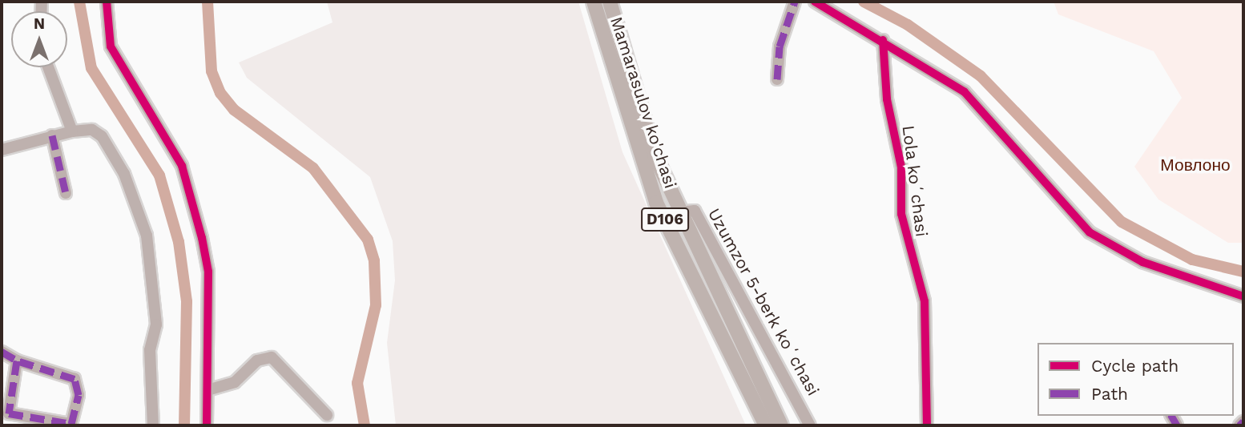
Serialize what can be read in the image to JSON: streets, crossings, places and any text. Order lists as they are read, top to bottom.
{
  "streets": {
    "main road": ["Mamarasulov ko'chasi", "D106"],
    "street": ["Lola koʻchasi", "Uzumzor 5-berk koʻchasi"]
  },
  "crossings": [
    ["Mamarasulov ko'chasi", "Uzumzor 5-berk koʻchasi"]
  ],
  "parks": ["Мовлоно"],
  "legend": ["Cycle path", "Path"],
  "north": "top"
}
